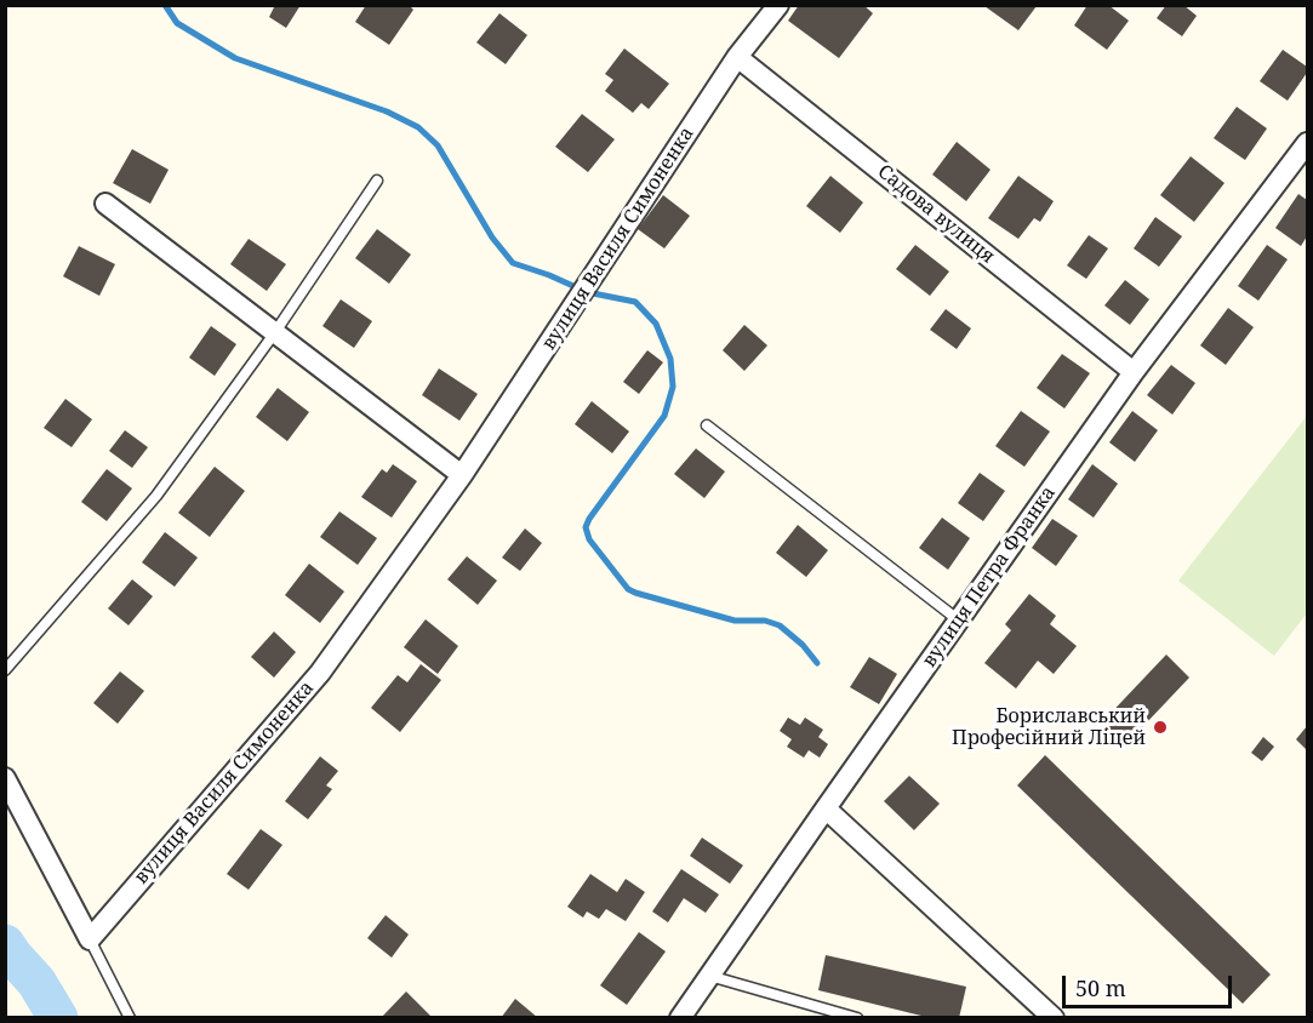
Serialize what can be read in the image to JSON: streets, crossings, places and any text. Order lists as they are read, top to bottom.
{
  "streets": {
    "street": ["Садова вулиця", "вулиця Василя Симоненка", "вулиця Петра Франка"]
  },
  "crossings": [
    ["Садова вулиця", "вулиця Василя Симоненка"],
    ["Садова вулиця", "вулиця Петра Франка"]
  ],
  "places": ["Бориславський Професійний Ліцей"],
  "scale_bar": "50 m"
}
